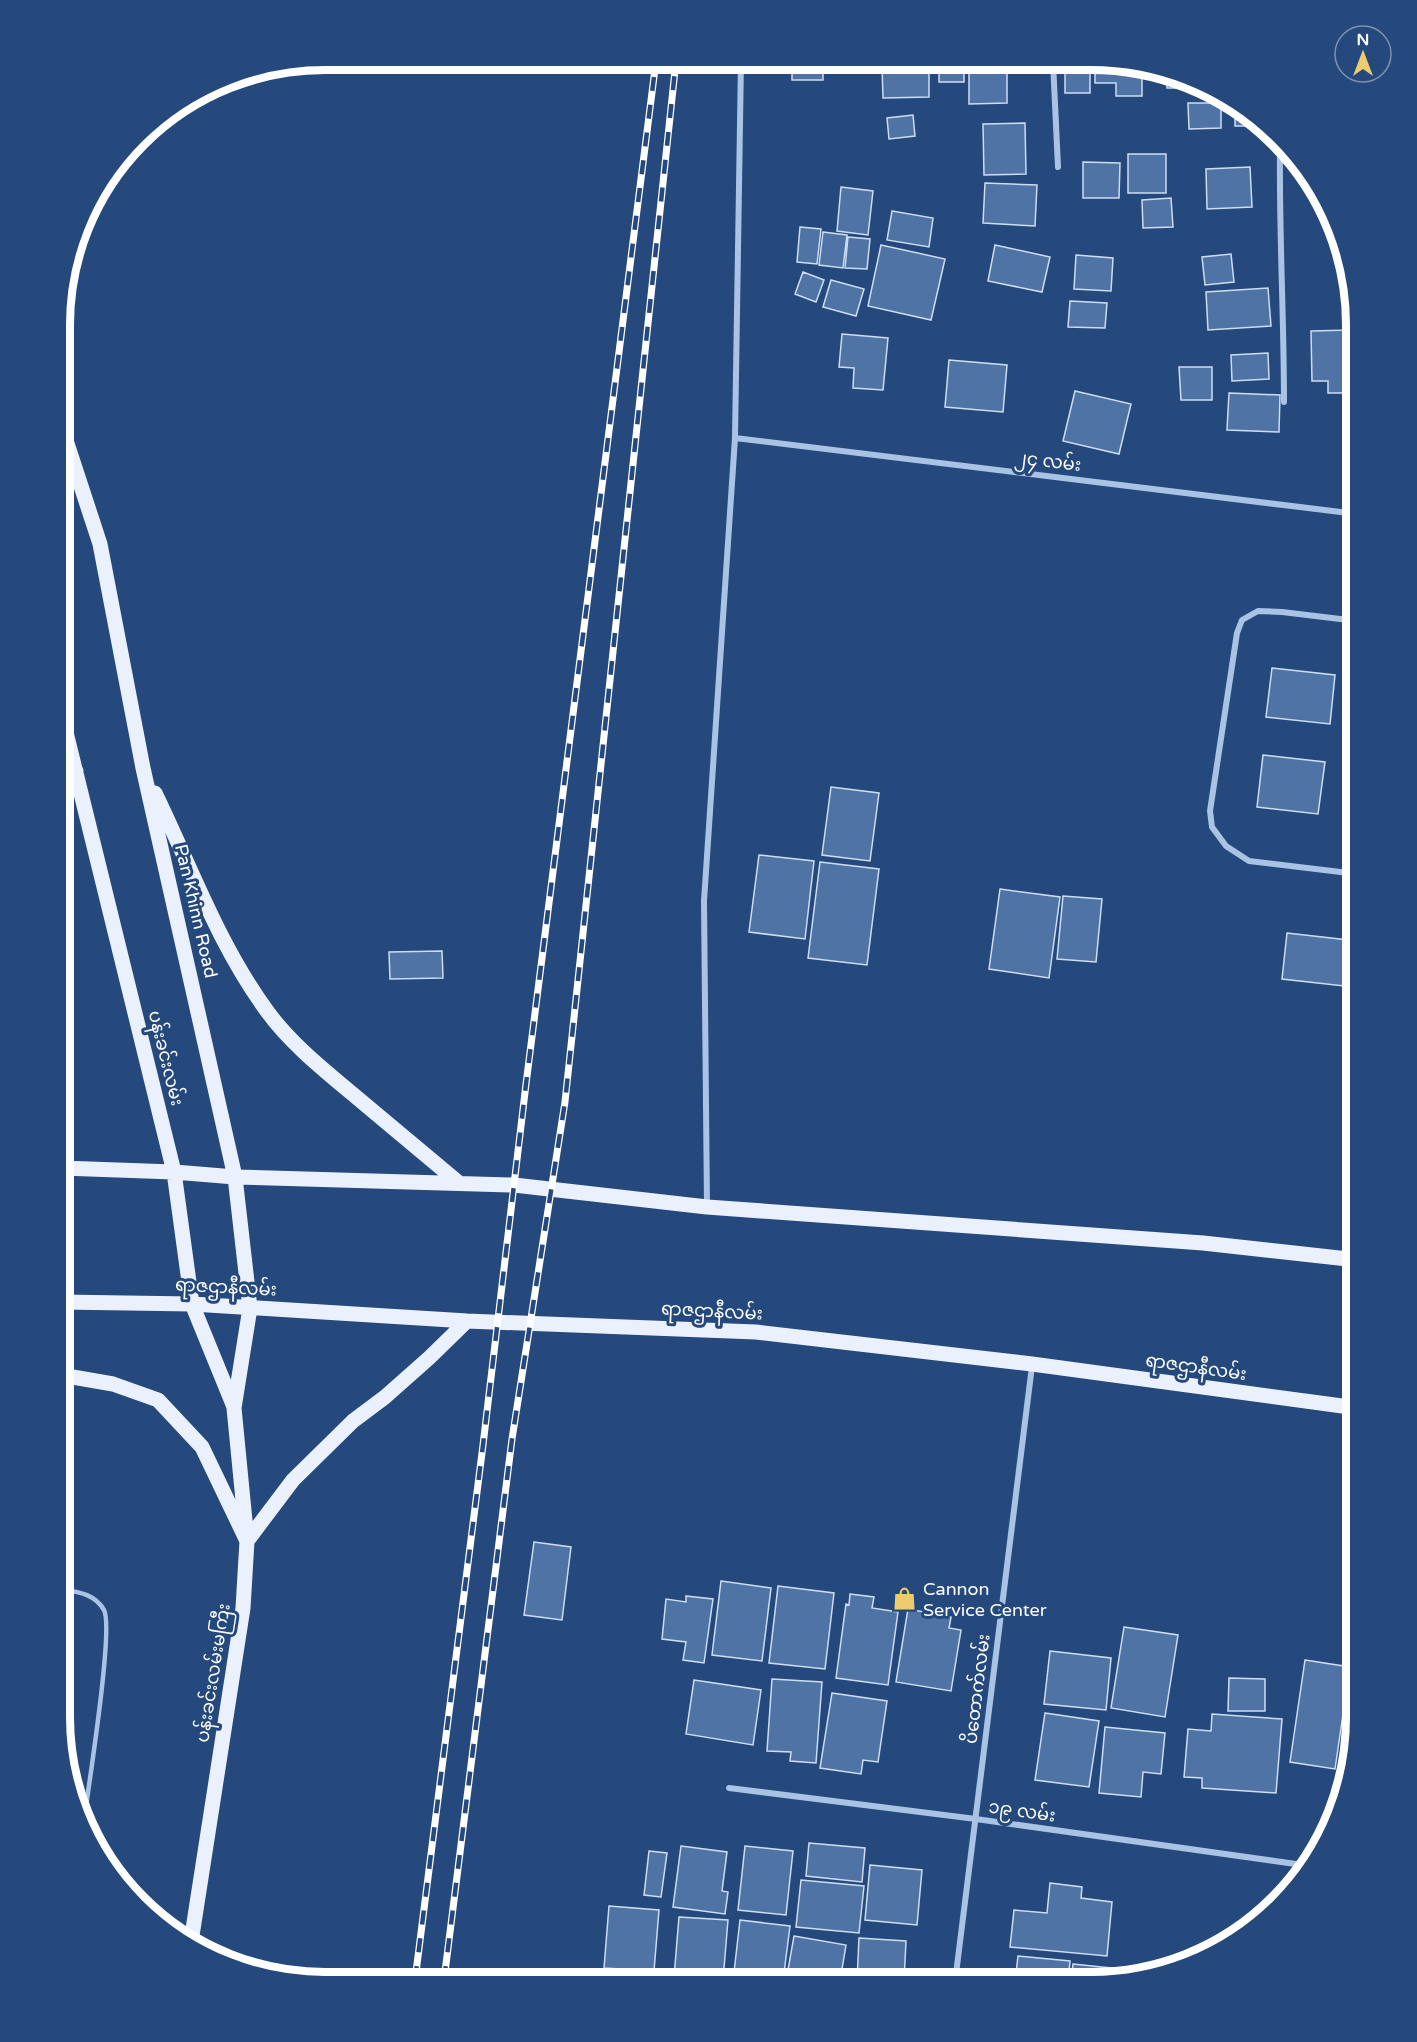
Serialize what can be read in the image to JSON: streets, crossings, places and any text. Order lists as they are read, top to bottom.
{
  "streets": {
    "main road": [
      "Pan Khinn Road",
      "ပန်းခင်းလမ်း",
      "ရာဇဌာနီလမ်း",
      "ပန်းခင်းလမ်းမကြီး"
    ],
    "street": ["၂၄ လမ်း", "ပိတောက်လမ်း", "၁၉ လမ်း"]
  },
  "crossings": [
    ["Pan Khinn Road", "ပန်းခင်းလမ်း"],
    ["Pan Khinn Road", "ရာဇဌာနီလမ်း"],
    ["Pan Khinn Road", "ပန်းခင်းလမ်းမကြီး"],
    ["ပန်းခင်းလမ်း", "ရာဇဌာနီလမ်း"],
    ["ပန်းခင်းလမ်း", "ပန်းခင်းလမ်းမကြီး"],
    ["ရာဇဌာနီလမ်း", "ပိတောက်လမ်း"],
    ["ပိတောက်လမ်း", "၁၉ လမ်း"]
  ],
  "places": {
    "shop": ["Cannon Service Center"]
  },
  "north": "top"
}
